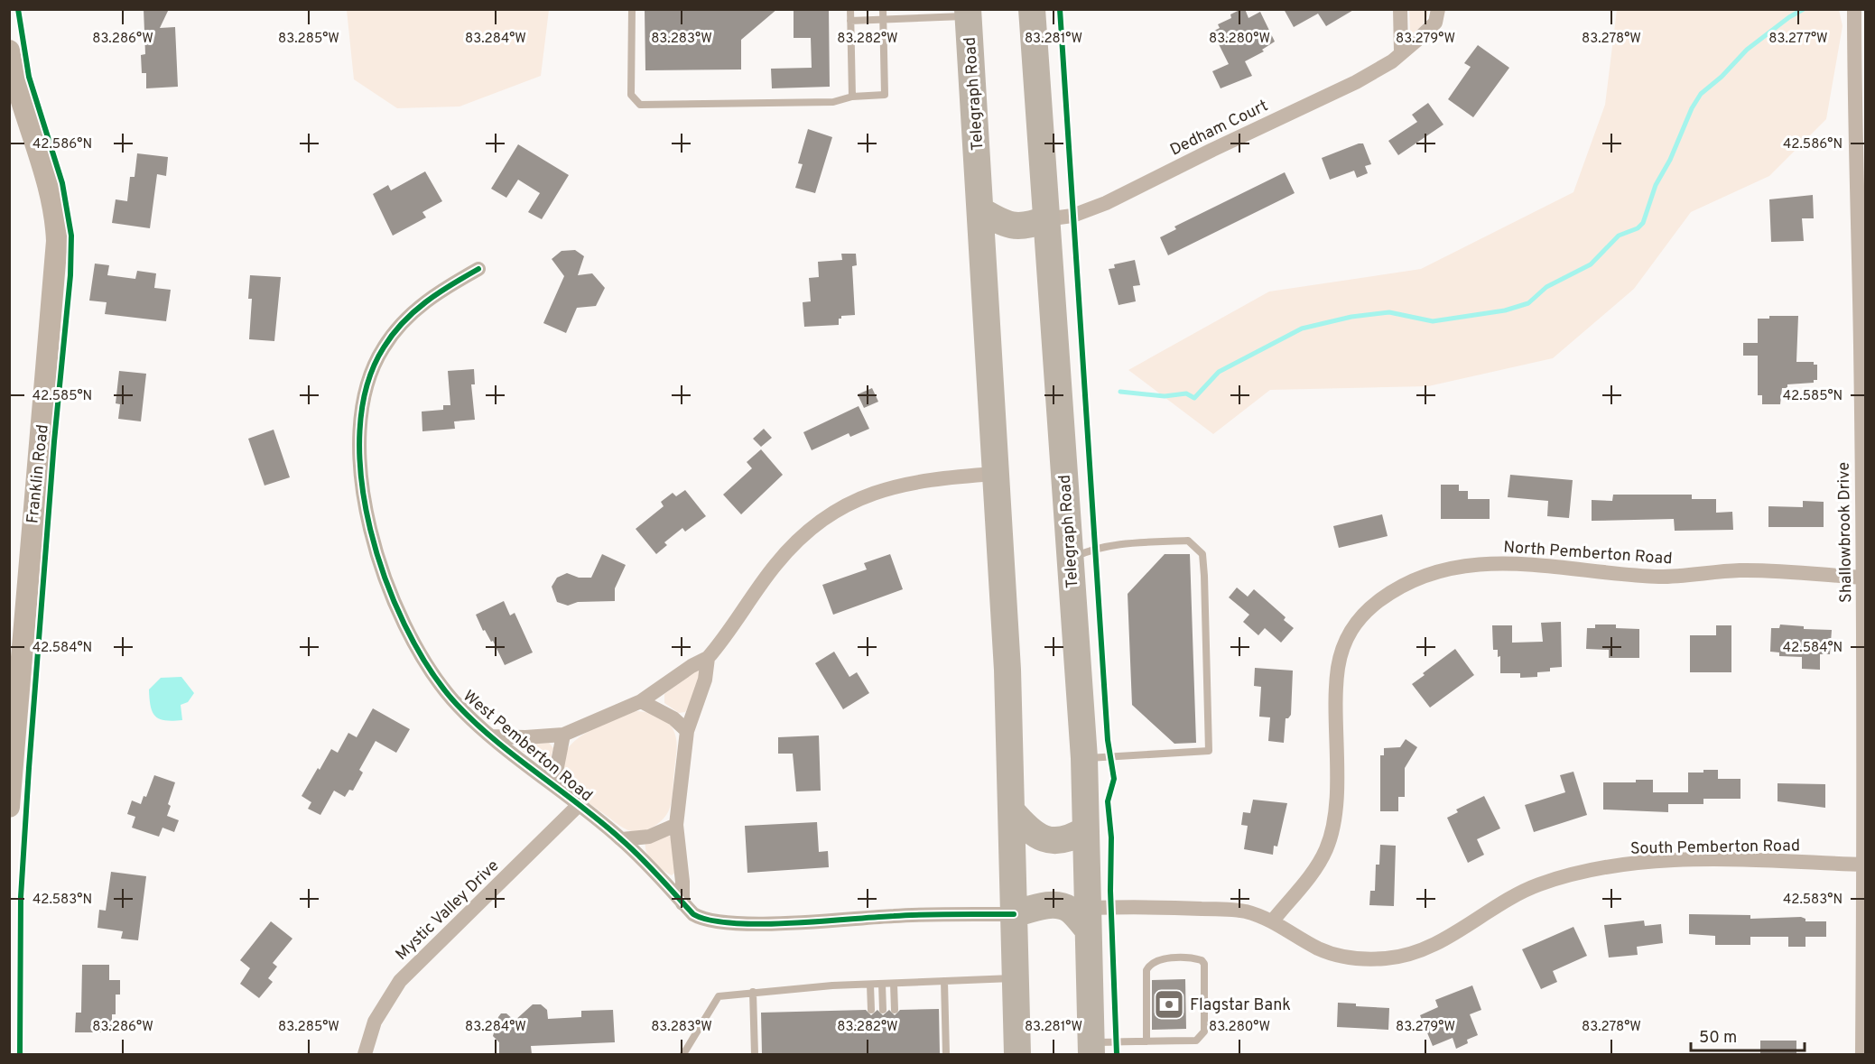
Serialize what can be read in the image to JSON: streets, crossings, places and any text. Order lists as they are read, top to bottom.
{
  "streets": {
    "highway": ["Telegraph Road"],
    "street": [
      "Dedham Court",
      "Franklin Road",
      "Shallowbrook Drive",
      "North Pemberton Road",
      "West Pemberton Road",
      "South Pemberton Road",
      "Mystic Valley Drive"
    ]
  },
  "crossings": [
    ["Telegraph Road", "Dedham Court"],
    ["Telegraph Road", "West Pemberton Road"],
    ["Shallowbrook Drive", "North Pemberton Road"],
    ["Shallowbrook Drive", "South Pemberton Road"],
    ["North Pemberton Road", "South Pemberton Road"],
    ["West Pemberton Road", "Mystic Valley Drive"]
  ],
  "places": {
    "bank": ["Flagstar Bank"]
  },
  "scale_bar": "50 m",
  "coordinates": [
    "83.286°W",
    "83.285°W",
    "83.284°W",
    "83.283°W",
    "83.282°W",
    "83.281°W",
    "83.280°W",
    "83.279°W",
    "83.278°W",
    "83.277°W",
    "42.586°N",
    "42.585°N",
    "42.584°N",
    "42.583°N"
  ]
}
